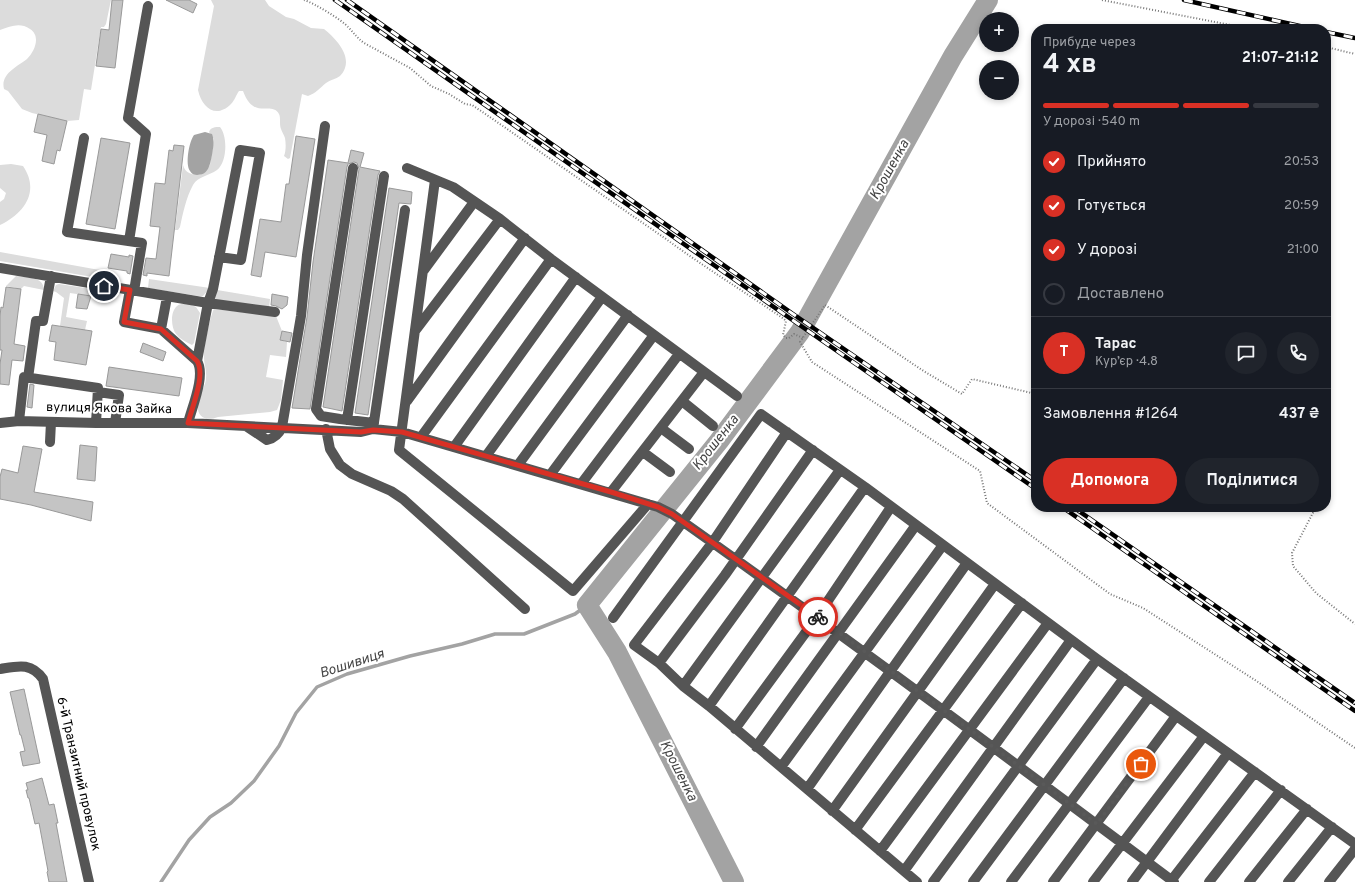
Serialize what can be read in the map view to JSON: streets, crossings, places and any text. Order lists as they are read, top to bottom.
{
  "streets": {
    "street": ["вулиця Якова Зайка", "6-й Транзитний провулок"]
  },
  "water": ["Крошенка", "Вошивиця"],
  "page": {
    "map_buttons": ["+", "−"],
    "heading": ["4 хв", "Прибуде через", "21:07–21:12"],
    "panel": [
      "Тарас",
      "Кур’єр · 4.8",
      "Замовлення #1264",
      "437 ₴"
    ],
    "bar": "У дорозі · 540 m",
    "list": [
      ["Прийнято", "20:53"],
      ["Готується", "20:59"],
      ["У дорозі", "21:00"],
      "Доставлено"
    ],
    "round": "Т",
    "buttons": ["Допомога", "Поділитися"]
  }
}
